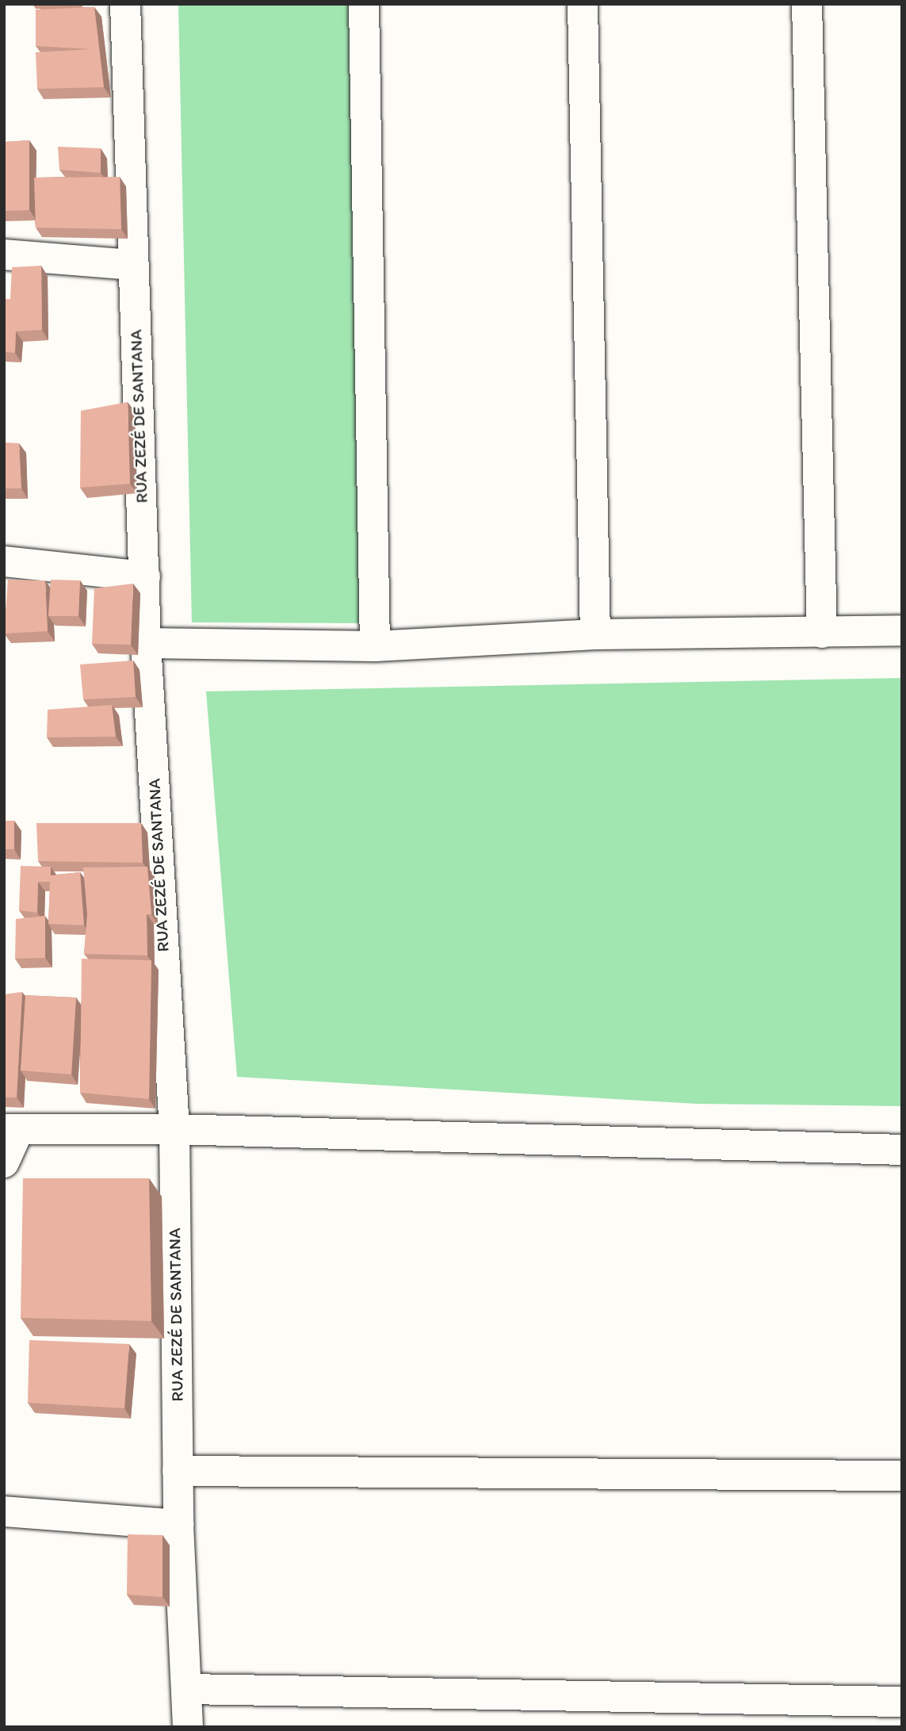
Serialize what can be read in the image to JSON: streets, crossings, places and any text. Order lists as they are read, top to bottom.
{
  "streets": {
    "street": ["RUA ZEZÉ DE SANTANA"]
  }
}
